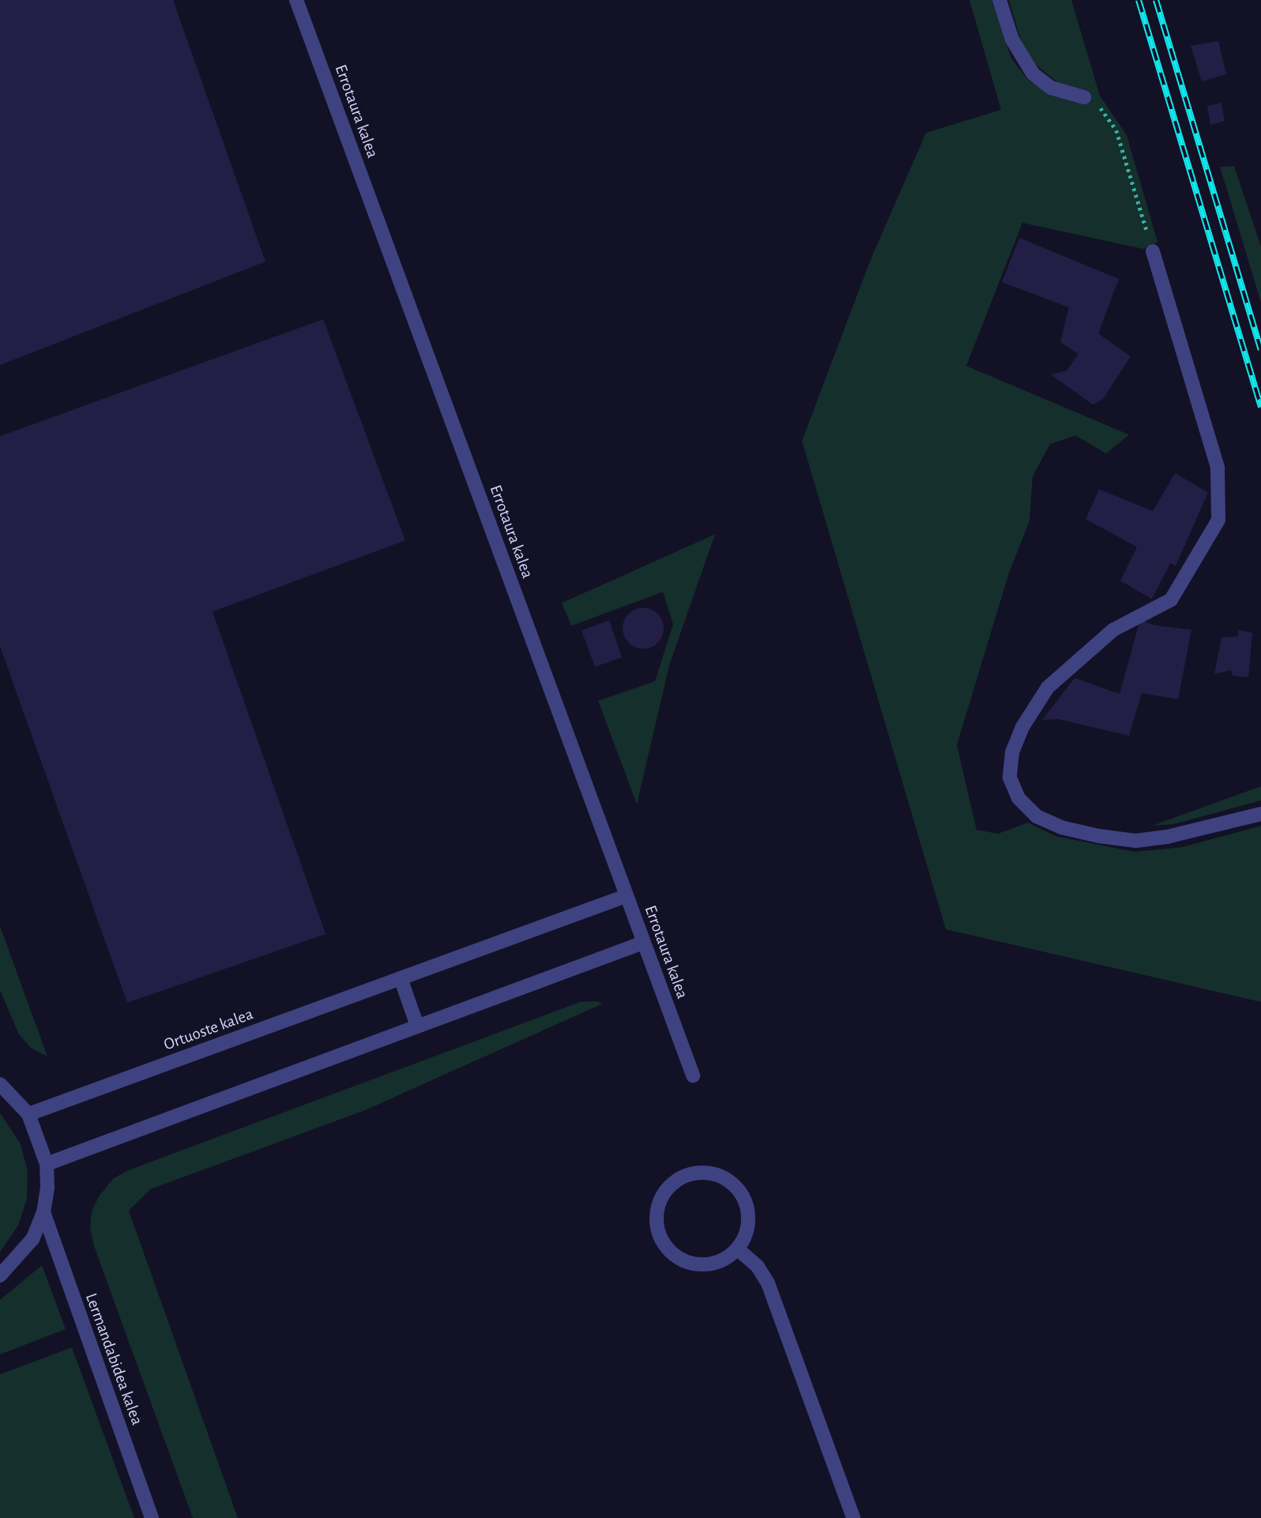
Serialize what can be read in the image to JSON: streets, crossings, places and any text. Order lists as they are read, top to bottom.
{
  "streets": {
    "street": ["Errotaura kalea", "Ortuoste kalea", "Lermandabidea kalea"]
  },
  "crossings": [
    ["Errotaura kalea", "Ortuoste kalea"]
  ]
}
